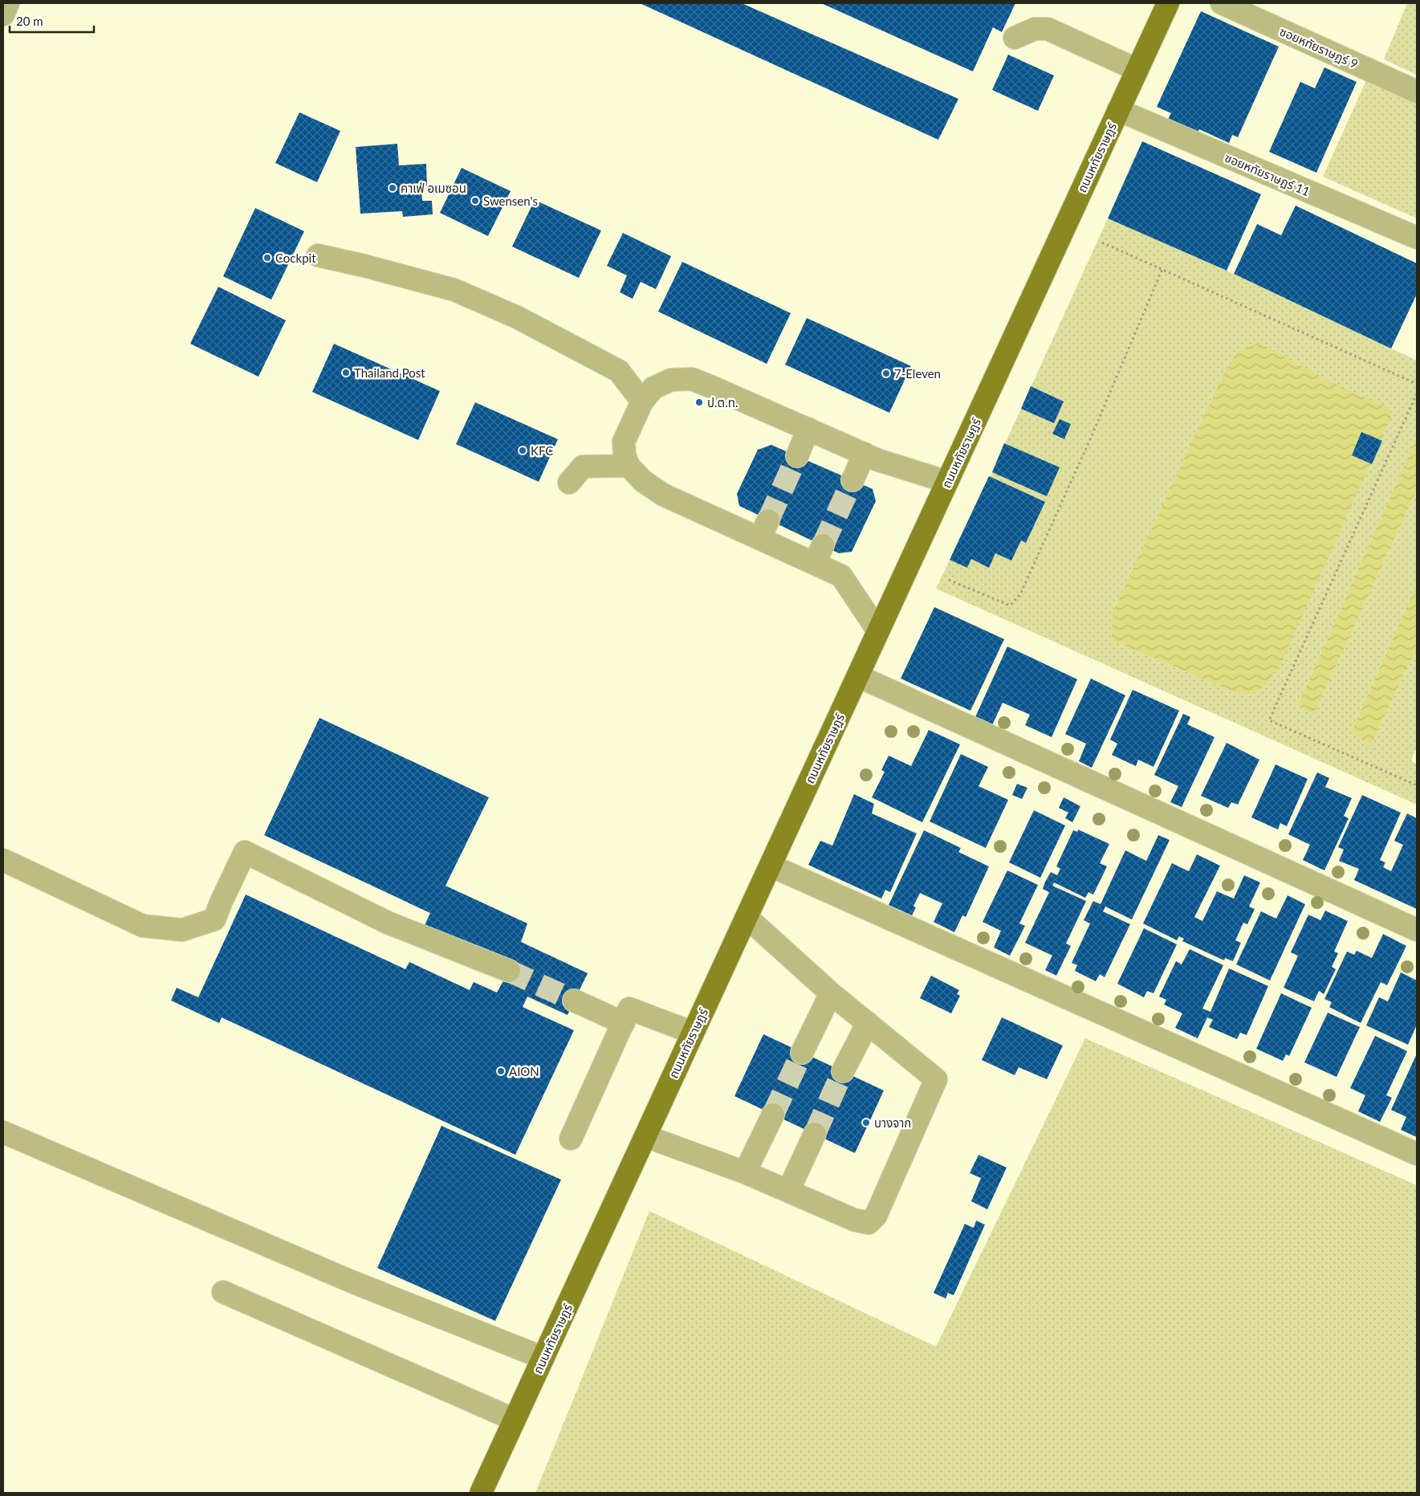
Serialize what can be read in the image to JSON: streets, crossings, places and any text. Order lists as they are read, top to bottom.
{
  "streets": {
    "main road": ["ถนนหทัยราษฎร์"],
    "street": ["ซอยหทัยราษฎร์ 9", "ซอยหทัยราษฎร์ 11"]
  },
  "crossings": [
    ["ถนนหทัยราษฎร์", "ซอยหทัยราษฎร์ 11"]
  ],
  "places": [
    "คาเฟ่ อเมซอน",
    "Swensen's",
    "Cockpit",
    "Thailand Post",
    "7-Eleven",
    "ป.ต.ท.",
    "KFC",
    "AION",
    "บางจาก"
  ],
  "scale_bar": "20 m"
}
